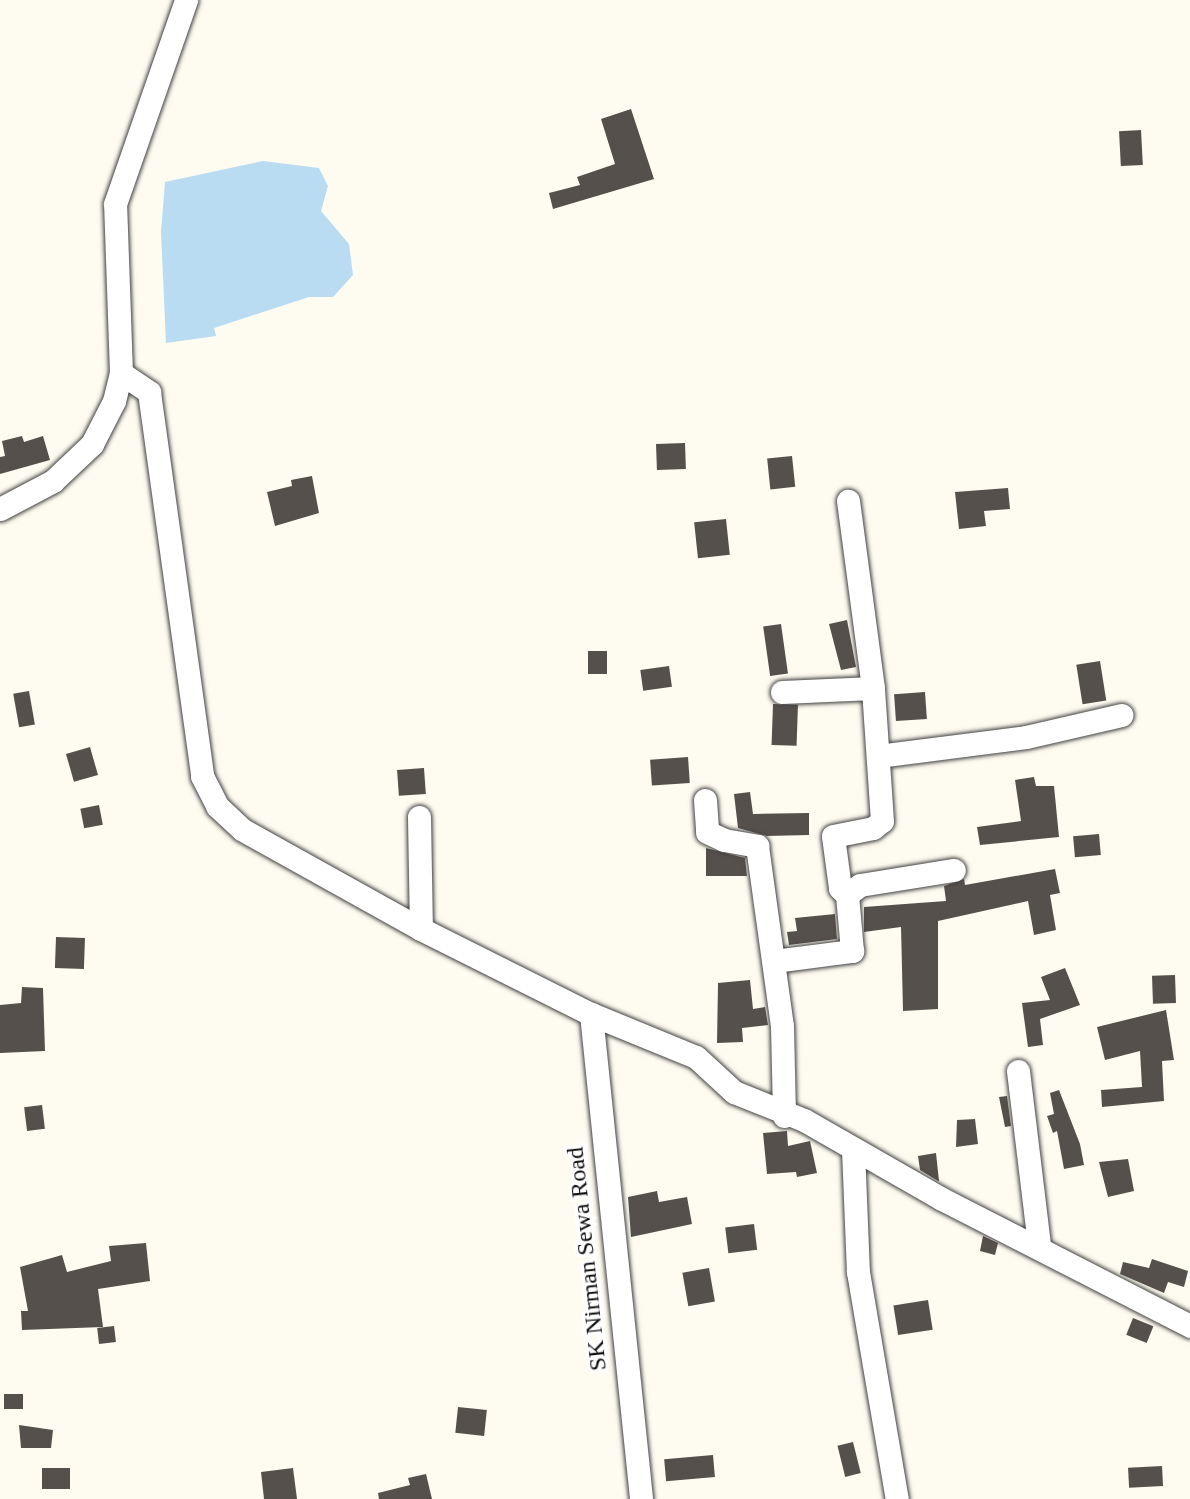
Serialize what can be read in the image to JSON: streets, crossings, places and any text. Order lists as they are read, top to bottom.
{
  "streets": {
    "street": ["SK Nirman Sewa Road"]
  }
}
